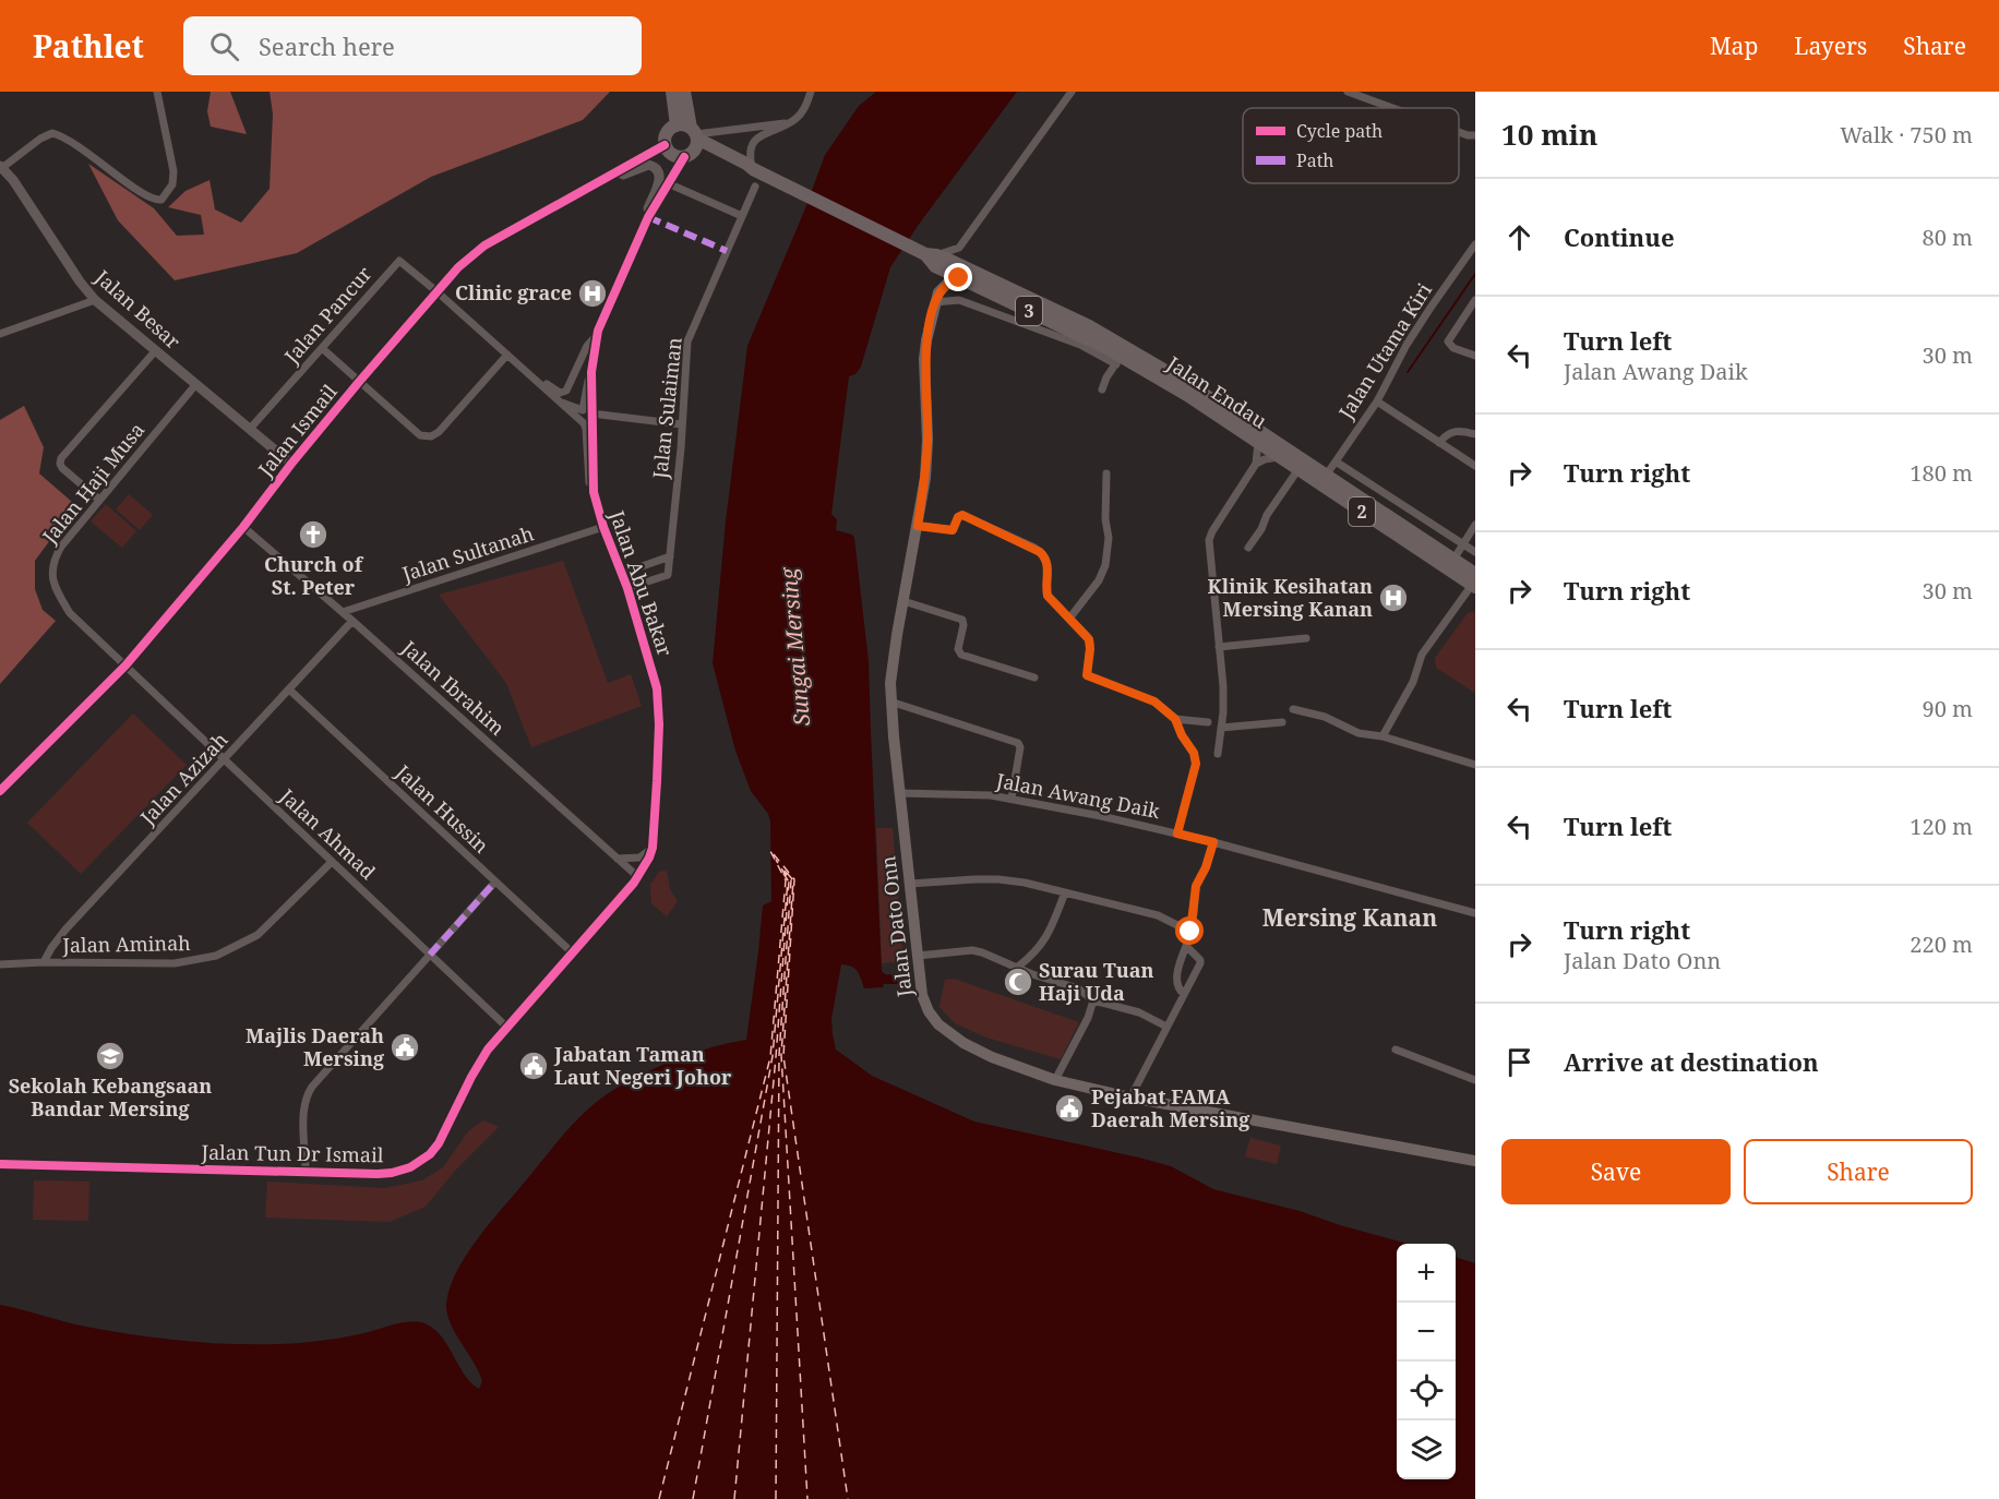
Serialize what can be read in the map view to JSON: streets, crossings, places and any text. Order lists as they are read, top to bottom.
{
  "streets": {
    "highway": ["3", "Jalan Endau", "2"],
    "main road": ["Jalan Dato Onn"],
    "street": [
      "Jalan Besar",
      "Jalan Pancur",
      "Jalan Utama Kiri",
      "Jalan Sulaiman",
      "Jalan Ismail",
      "Jalan Haji Musa",
      "Jalan Sultanah",
      "Jalan Abu Bakar",
      "Jalan Ibrahim",
      "Jalan Azizah",
      "Jalan Awang Daik",
      "Jalan Hussin",
      "Jalan Ahmad",
      "Jalan Aminah",
      "Jalan Tun Dr Ismail"
    ]
  },
  "crossings": [
    ["Jalan Besar", "Jalan Pancur"],
    ["Jalan Besar", "Jalan Ismail"],
    ["Jalan Besar", "Jalan Haji Musa"],
    ["3", "Jalan Endau"],
    ["3", "Jalan Ismail"],
    ["3", "Jalan Abu Bakar"],
    ["Jalan Pancur", "Jalan Ismail"],
    ["Jalan Utama Kiri", "Jalan Endau"],
    ["Jalan Endau", "Jalan Ismail"],
    ["Jalan Endau", "Jalan Abu Bakar"],
    ["Jalan Sulaiman", "Jalan Abu Bakar"],
    ["Jalan Ismail", "Jalan Haji Musa"],
    ["Jalan Ismail", "Jalan Abu Bakar"],
    ["Jalan Ismail", "Jalan Ibrahim"],
    ["Jalan Ismail", "Jalan Ahmad"],
    ["Jalan Haji Musa", "Jalan Ahmad"],
    ["Jalan Sultanah", "Jalan Abu Bakar"],
    ["Jalan Sultanah", "Jalan Ibrahim"],
    ["Jalan Abu Bakar", "Jalan Ibrahim"],
    ["Jalan Abu Bakar", "Jalan Hussin"],
    ["Jalan Abu Bakar", "Jalan Ahmad"],
    ["Jalan Abu Bakar", "Jalan Tun Dr Ismail"],
    ["Jalan Ibrahim", "Jalan Azizah"],
    ["Jalan Azizah", "Jalan Hussin"],
    ["Jalan Azizah", "Jalan Ahmad"],
    ["Jalan Azizah", "Jalan Aminah"],
    ["Jalan Awang Daik", "Jalan Dato Onn"],
    ["Jalan Ahmad", "Jalan Aminah"],
    ["Jalan Ahmad", "Jalan Tun Dr Ismail"]
  ],
  "districts": ["Mersing Kanan"],
  "water": ["Sungai Mersing"],
  "places": {
    "hospital": ["Clinic grace", "Klinik Kesihatan Mersing Kanan"],
    "church": ["Church of St. Peter"],
    "mosque": ["Surau Tuan Haji Uda"],
    "public building": ["Majlis Daerah Mersing", "Jabatan Taman Laut Negeri Johor", "Pejabat FAMA Daerah Mersing"],
    "school or university": ["Sekolah Kebangsaan Bandar Mersing"]
  },
  "legend": ["Cycle path", "Path"],
  "page": {
    "header": "Pathlet",
    "search": "Search here",
    "nav": ["Map", "Layers", "Share"],
    "heading": ["10 min", "Walk · 750 m"],
    "list": [
      ["Continue", "80 m"],
      ["Turn left", "Jalan Awang Daik", "30 m"],
      ["Turn right", "180 m"],
      ["Turn right", "30 m"],
      ["Turn left", "90 m"],
      ["Turn left", "120 m"],
      ["Turn right", "Jalan Dato Onn", "220 m"],
      "Arrive at destination"
    ],
    "buttons": ["Save", "Share"],
    "map_buttons": ["+", "−"]
  }
}
